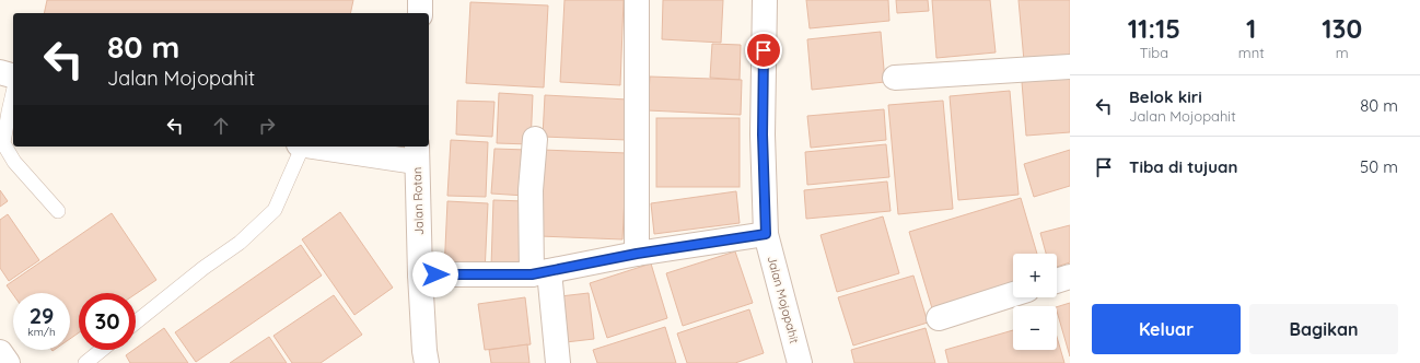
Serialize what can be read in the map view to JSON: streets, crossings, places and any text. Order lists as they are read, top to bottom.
{
  "streets": {
    "street": ["Jalan Rotan", "Jalan Mojopahit"]
  },
  "page": {
    "eta": [
      "11:15",
      "Tiba",
      "1",
      "mnt",
      "130",
      "m"
    ],
    "turn": ["80 m", "Jalan Mojopahit"],
    "list": [
      {
        "name": "Belok kiri",
        "note": "Jalan Mojopahit",
        "value": "80 m"
      },
      {
        "name": "Tiba di tujuan",
        "value": "50 m"
      }
    ],
    "map_buttons": ["+", "−"],
    "speed": "29 km/h",
    "limit": "30",
    "buttons": ["Keluar", "Bagikan"]
  }
}
